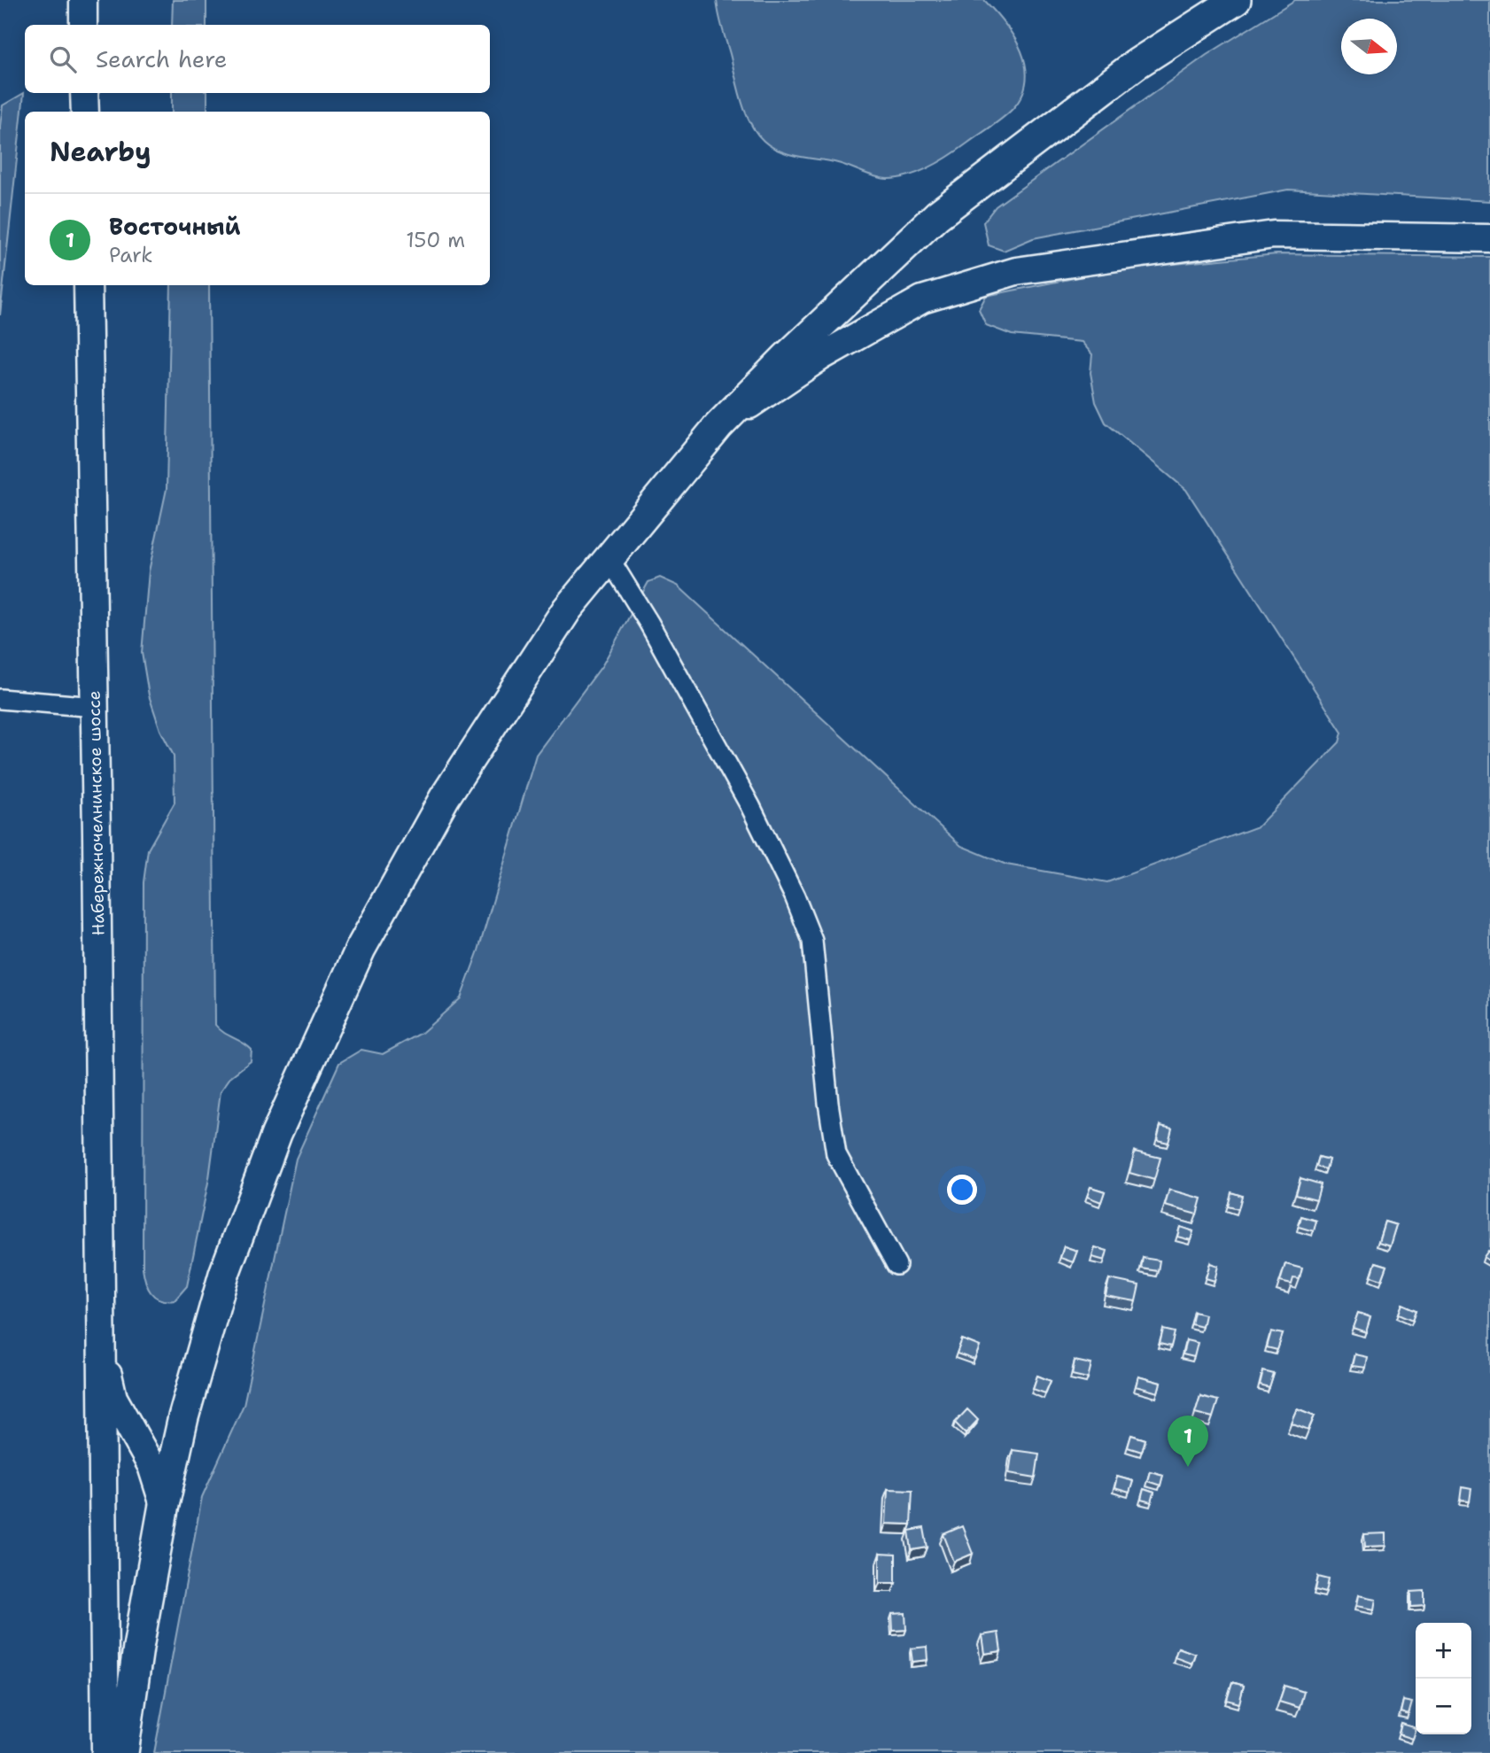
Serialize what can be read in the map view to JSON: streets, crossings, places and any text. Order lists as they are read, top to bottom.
{
  "streets": {
    "main road": ["Набережночелнинское шоссе"]
  },
  "north": "right",
  "page": {
    "search": "Search here",
    "heading": "Nearby",
    "list": [
      {
        "mark": "1",
        "name": "Восточный",
        "note": "Park",
        "value": "150 m"
      }
    ],
    "pins": "1",
    "map_buttons": ["+", "−"]
  }
}
